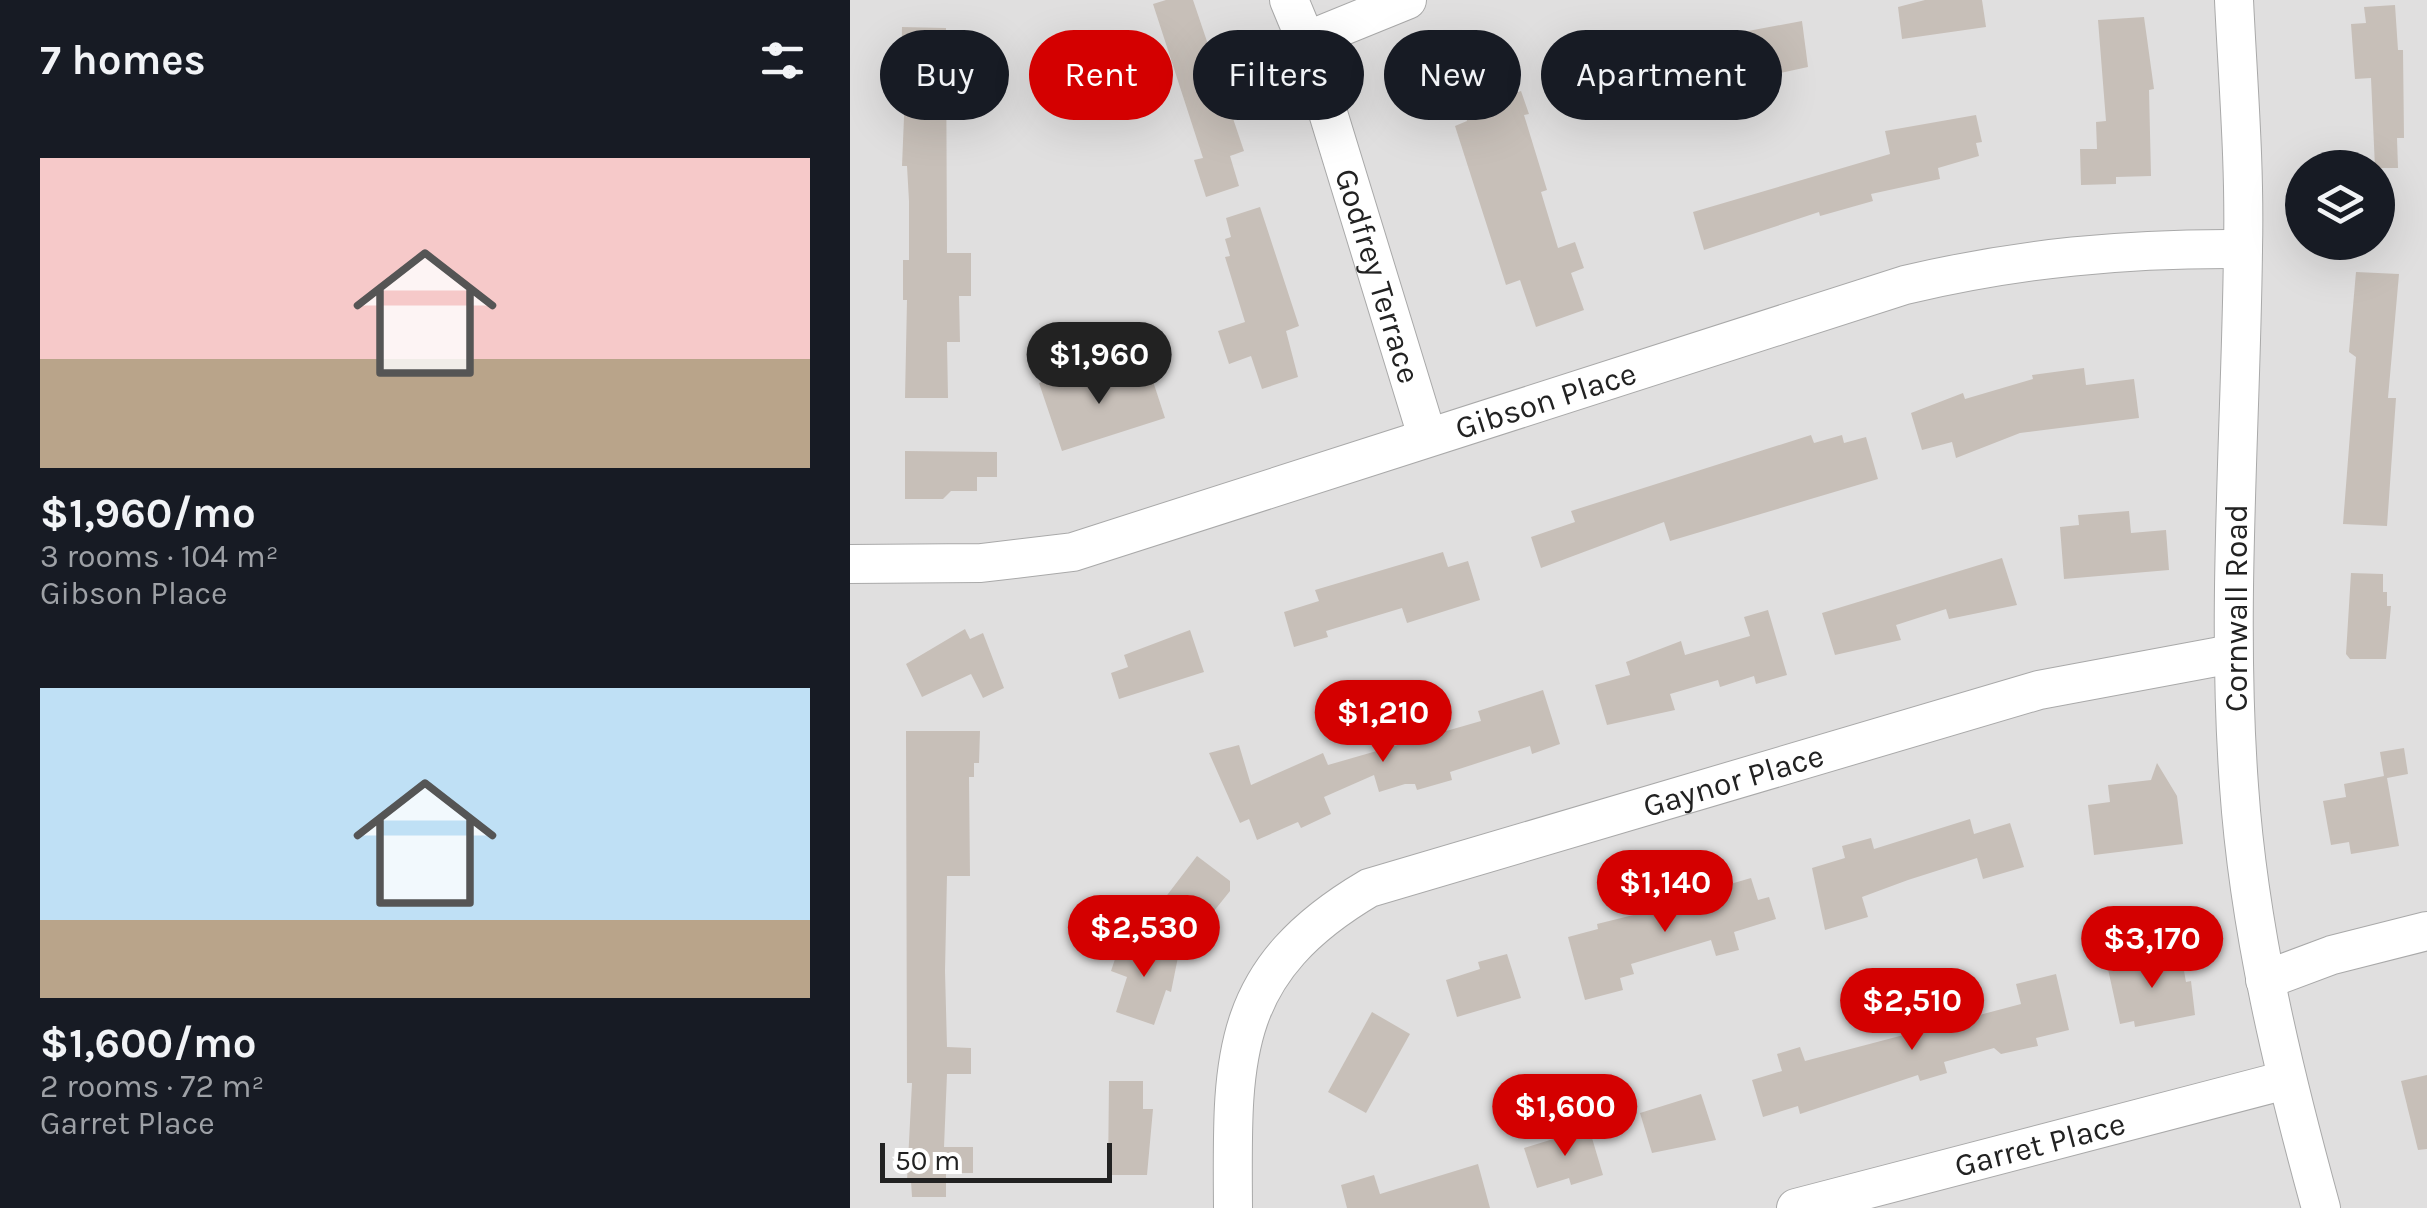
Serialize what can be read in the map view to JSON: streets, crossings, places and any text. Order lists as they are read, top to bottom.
{
  "streets": {
    "street": [
      "Godfrey Terrace",
      "Gibson Place",
      "Cornwall Road",
      "Gaynor Place",
      "Garret Place"
    ]
  },
  "crossings": [
    ["Godfrey Terrace", "Gibson Place"],
    ["Gibson Place", "Cornwall Road"],
    ["Cornwall Road", "Gaynor Place"],
    ["Cornwall Road", "Garret Place"]
  ],
  "scale_bar": "50 m",
  "page": {
    "heading": "7 homes",
    "chip": [
      "Buy",
      "Rent",
      "Filters",
      "New",
      "Apartment"
    ],
    "list": [
      {
        "name": "$1,960/mo",
        "note": "3 rooms · 104 m² · Gibson Place"
      },
      {
        "name": "$1,600/mo",
        "note": "2 rooms · 72 m² · Garret Place"
      }
    ],
    "price": [
      "$1,960",
      "$1,210",
      "$1,140",
      "$2,530",
      "$3,170",
      "$2,510",
      "$1,600"
    ],
    "scale": "50 m"
  }
}
